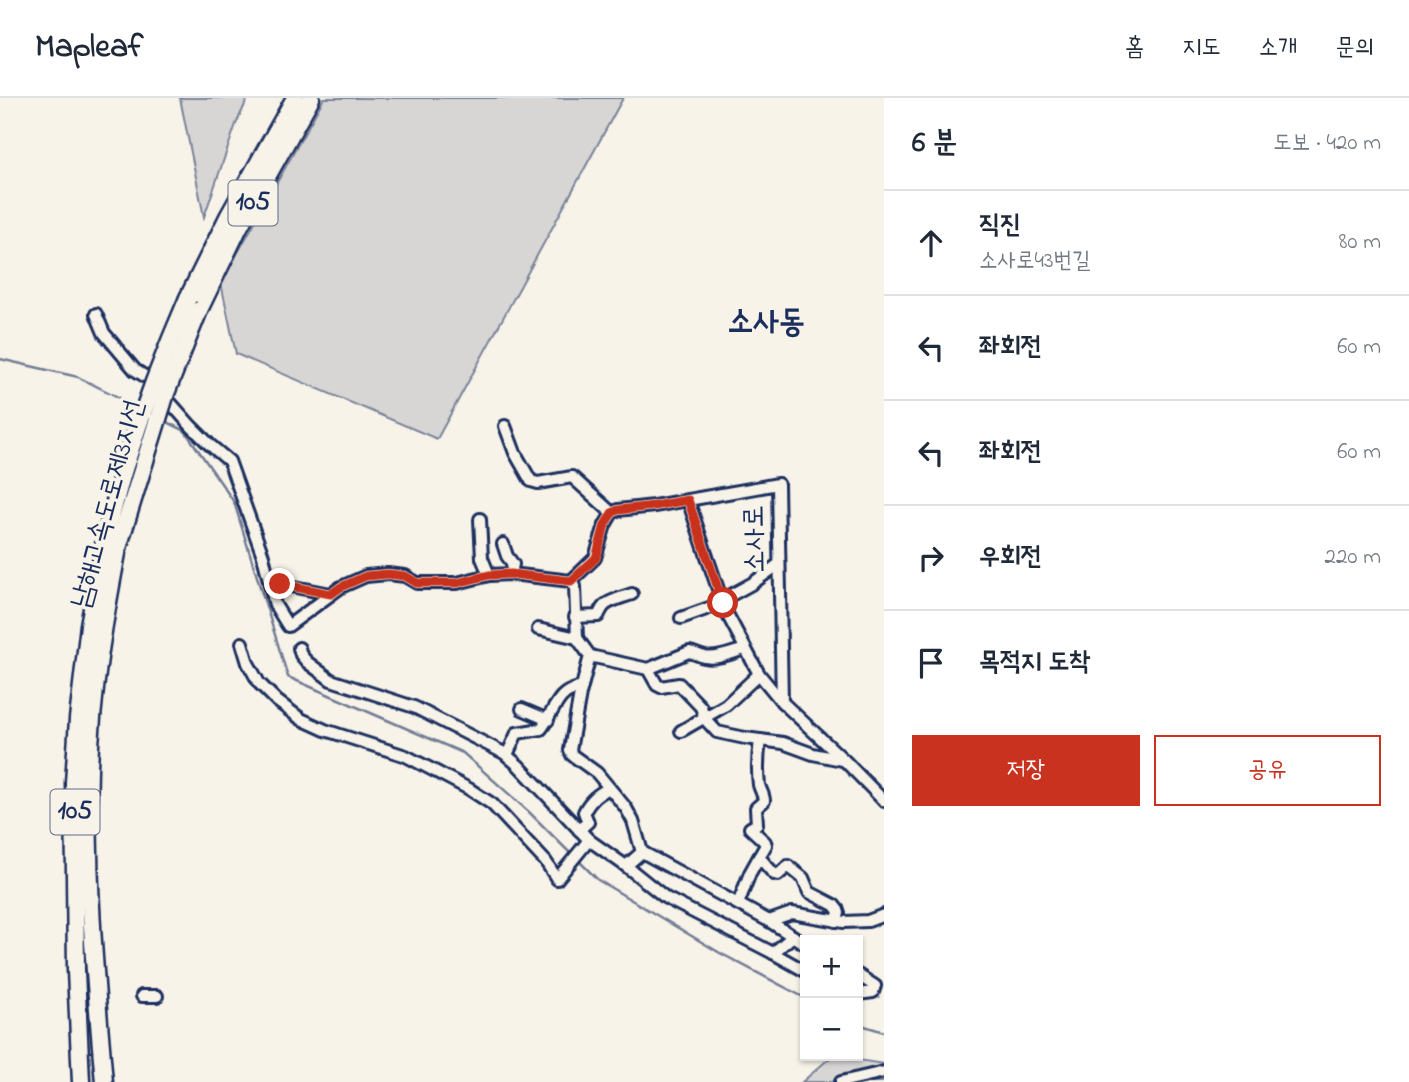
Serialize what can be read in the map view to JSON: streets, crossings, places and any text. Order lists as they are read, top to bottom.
{
  "streets": {
    "highway": ["105", "남해고속도로제3지선"],
    "street": ["소사로"]
  },
  "districts": ["소사동"],
  "page": {
    "header": "Mapleaf",
    "nav": [
      "홈",
      "지도",
      "소개",
      "문의"
    ],
    "heading": ["6 분", "도보 · 420 m"],
    "list": [
      ["직진", "소사로43번길", "80 m"],
      ["좌회전", "60 m"],
      ["좌회전", "60 m"],
      ["우회전", "220 m"],
      "목적지 도착"
    ],
    "buttons": ["저장", "공유"],
    "map_buttons": ["+", "−"]
  }
}
